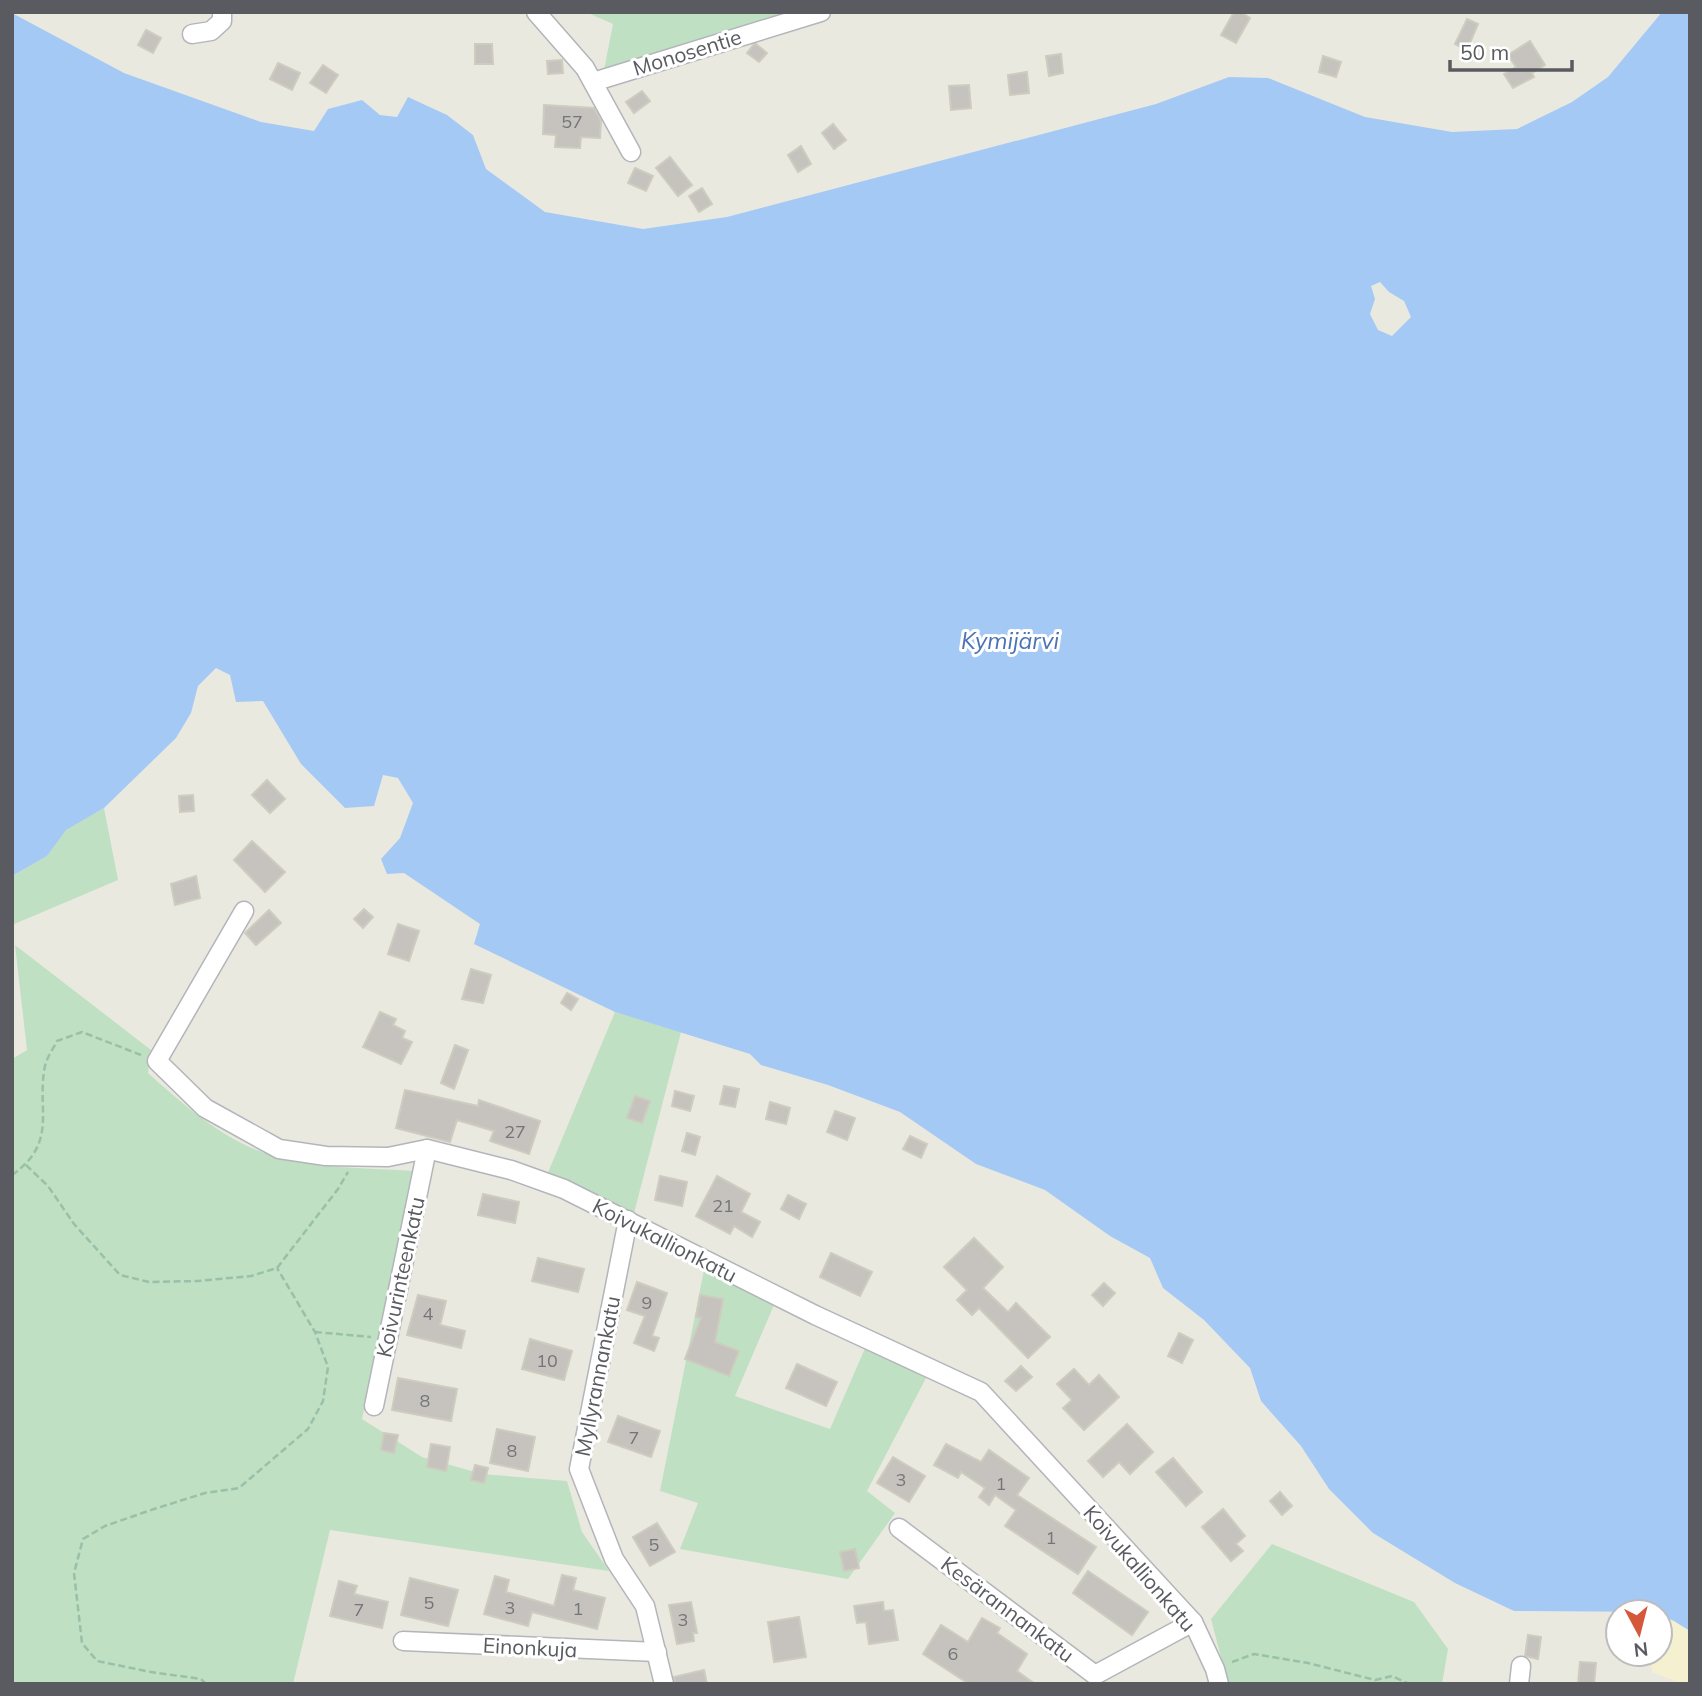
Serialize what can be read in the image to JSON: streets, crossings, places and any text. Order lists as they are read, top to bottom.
{
  "streets": {
    "street": [
      "Monosentie",
      "Koivukallionkatu",
      "Koivurinteenkatu",
      "Myllyrannankatu",
      "Kesärannankatu",
      "Einonkuja"
    ]
  },
  "crossings": [
    ["Koivukallionkatu", "Koivurinteenkatu"],
    ["Koivukallionkatu", "Myllyrannankatu"],
    ["Koivukallionkatu", "Kesärannankatu"],
    ["Myllyrannankatu", "Einonkuja"]
  ],
  "water": ["Kymijärvi"],
  "house_numbers": [
    "57",
    "27",
    "21",
    "9",
    "4",
    "10",
    "8",
    "7",
    "8",
    "3",
    "1",
    "1",
    "5",
    "5",
    "3",
    "1",
    "7",
    "3",
    "6"
  ],
  "scale_bar": "50 m",
  "north": "bottom"
}
